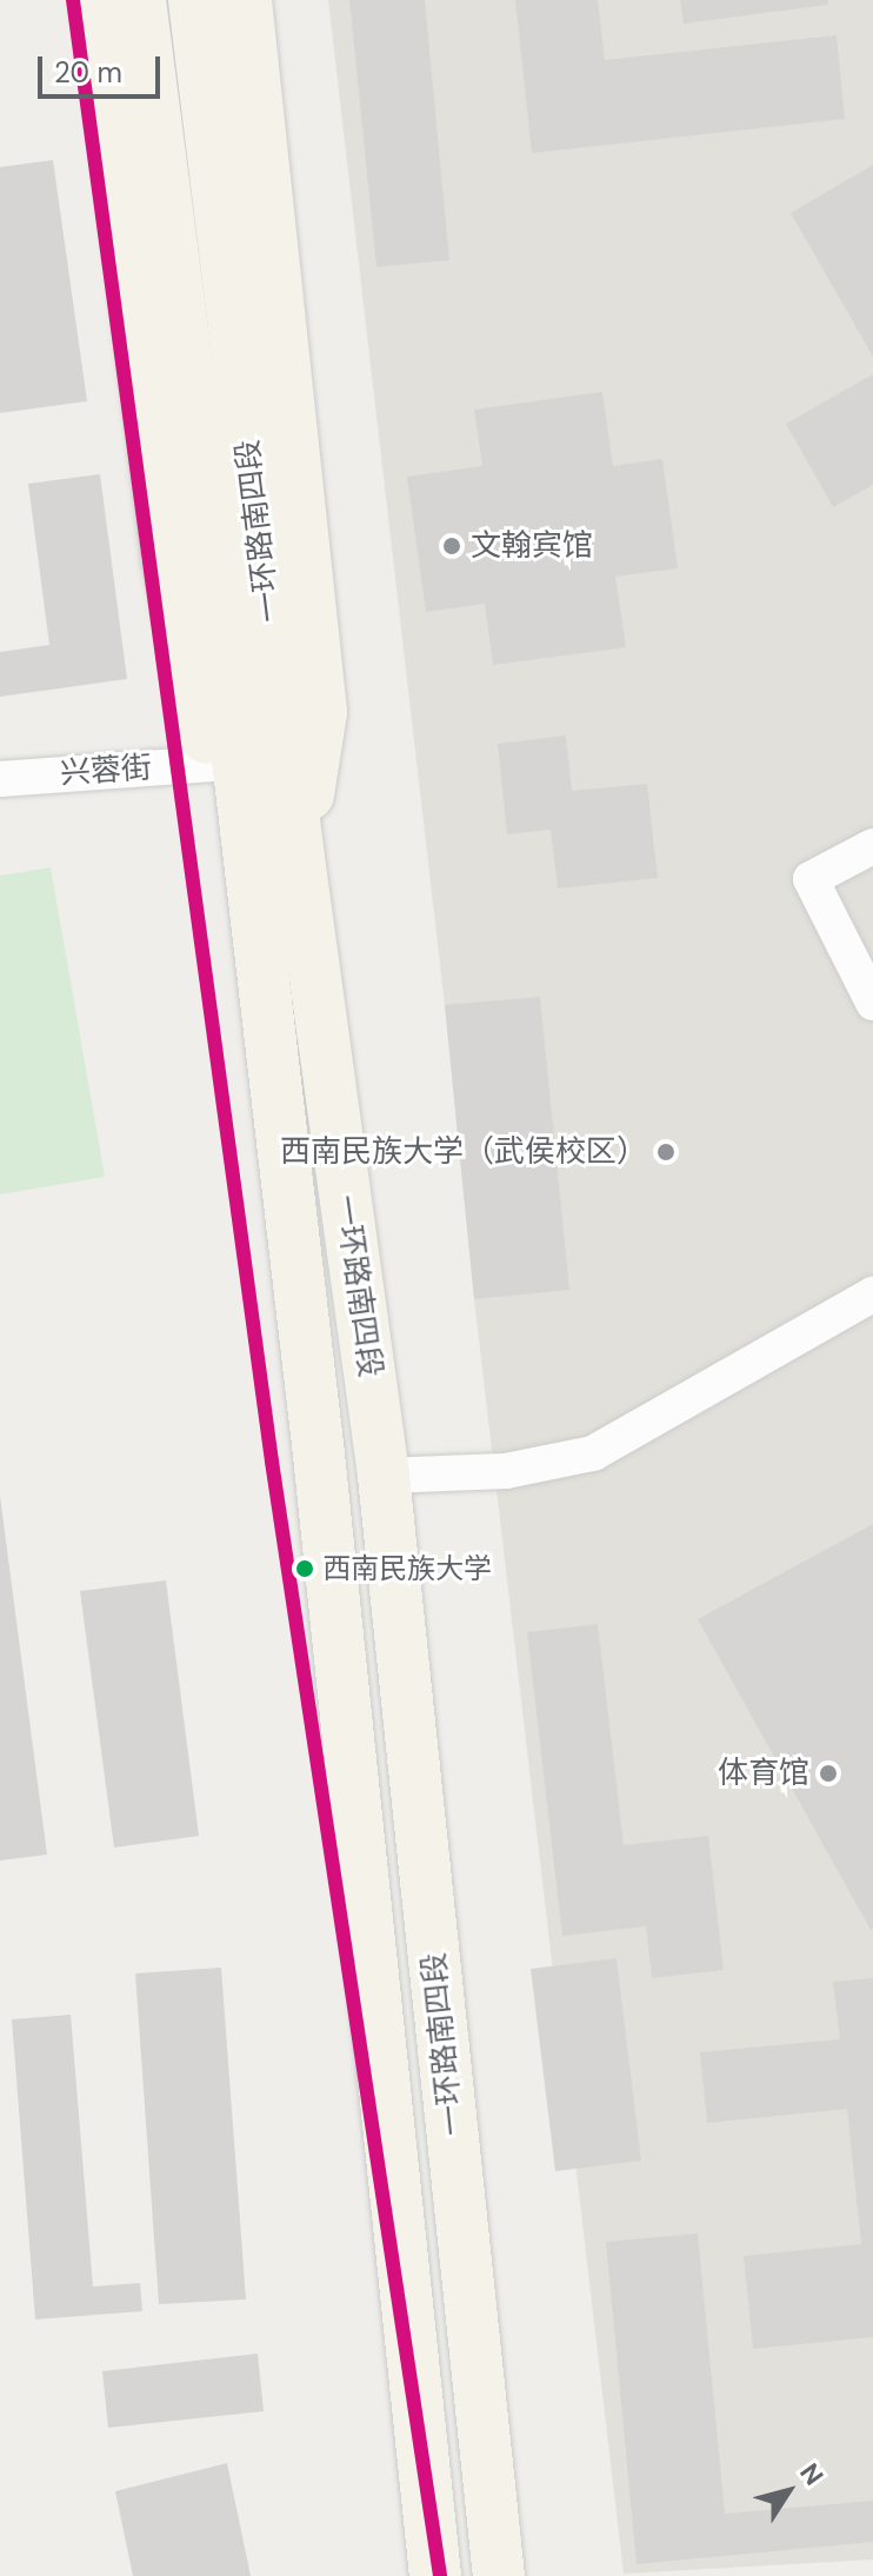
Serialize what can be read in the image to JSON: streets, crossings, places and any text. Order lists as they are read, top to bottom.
{
  "streets": {
    "main road": ["一环路南四段"],
    "street": ["兴蓉街"]
  },
  "places": [
    "文翰宾馆",
    "西南民族大学（武侯校区）",
    "西南民族大学",
    "体育馆"
  ],
  "scale_bar": "20 m",
  "north": "top right"
}
